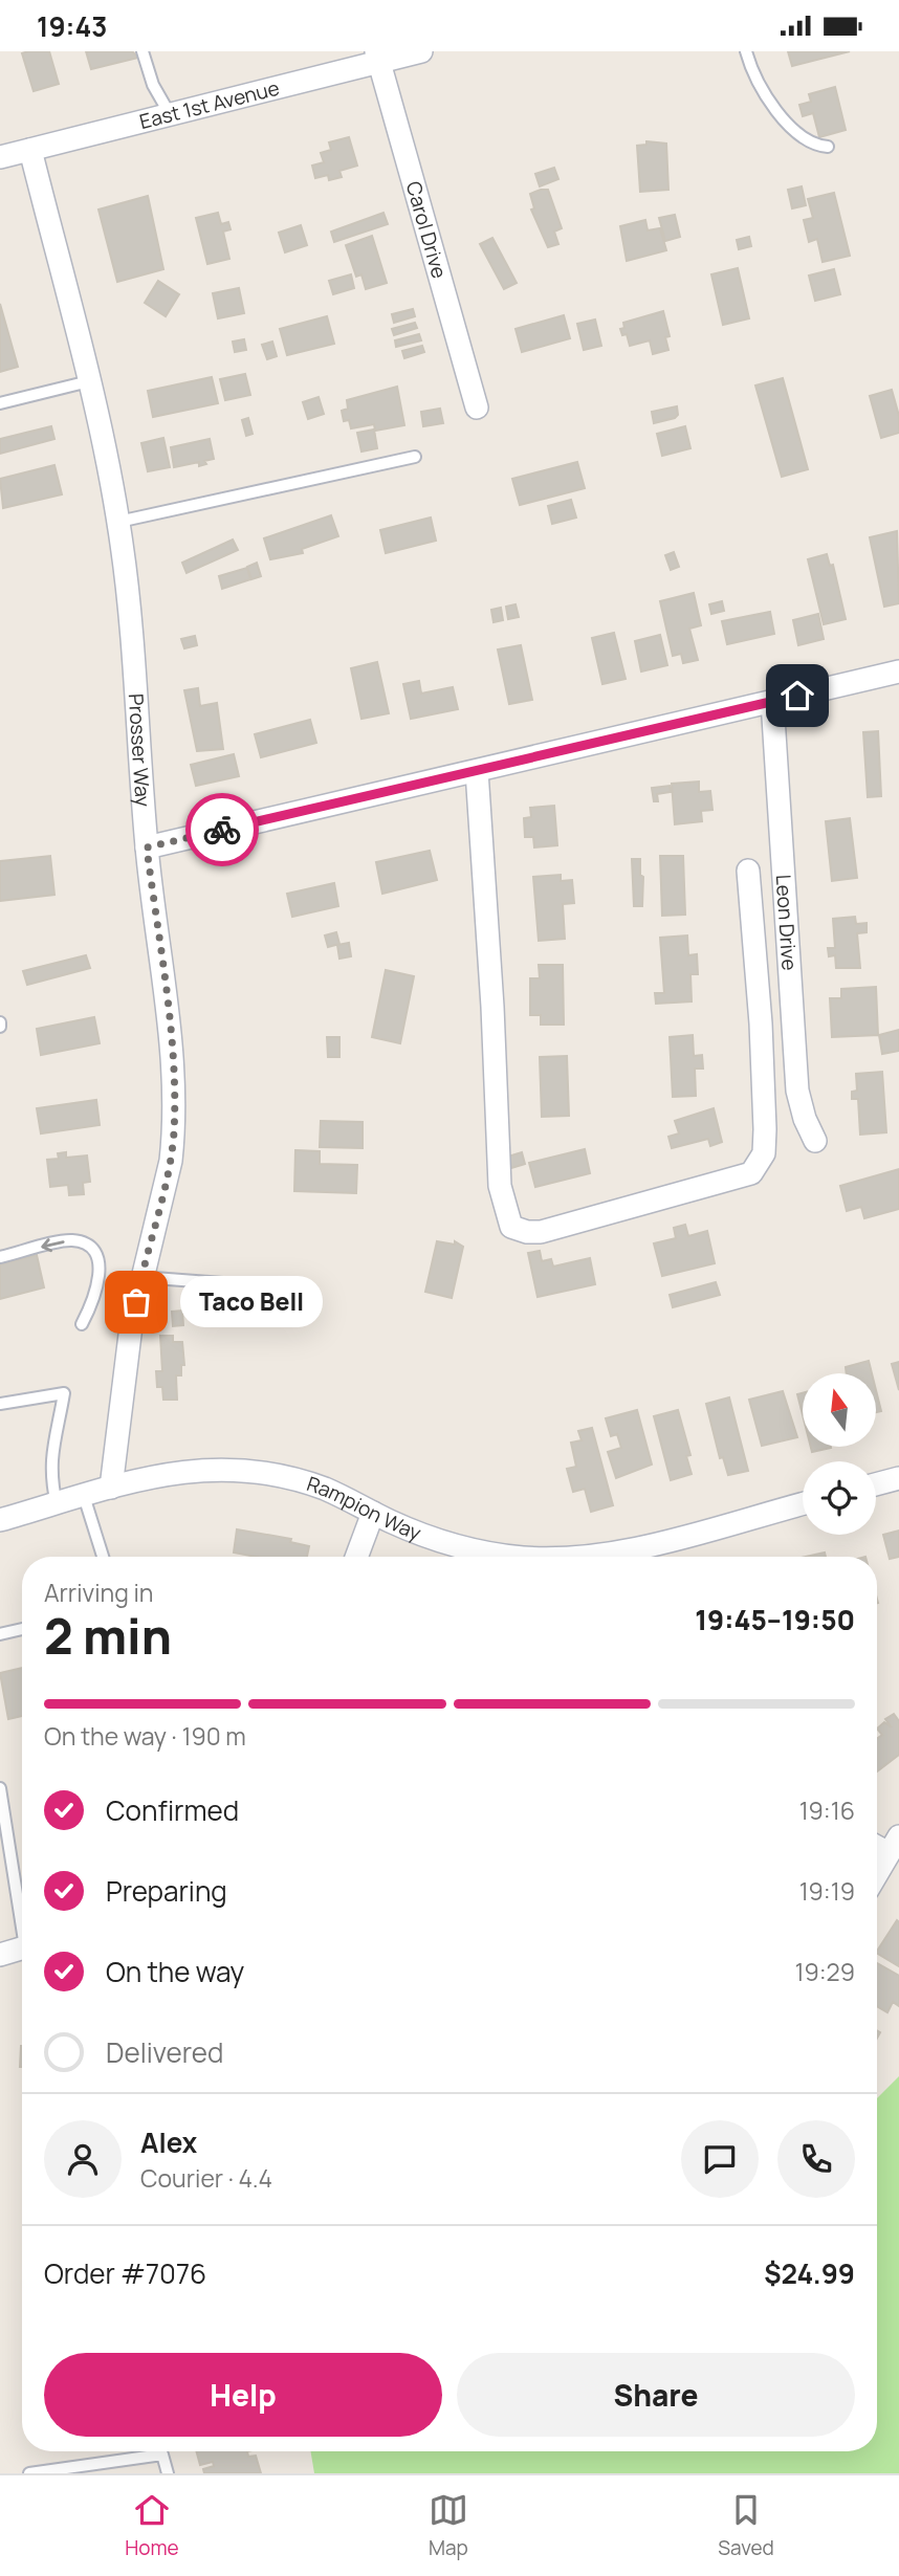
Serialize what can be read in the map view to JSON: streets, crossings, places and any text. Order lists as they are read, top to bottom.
{
  "streets": {
    "street": [
      "East 1st Avenue",
      "Carol Drive",
      "Prosser Way",
      "Leon Drive",
      "Rampion Way"
    ]
  },
  "crossings": [
    ["East 1st Avenue", "Carol Drive"],
    ["East 1st Avenue", "Prosser Way"],
    ["Prosser Way", "Rampion Way"]
  ],
  "places": ["Taco Bell"],
  "north": "top",
  "page": {
    "status": "19:43",
    "bubble": "Taco Bell",
    "heading": ["2 min", "Arriving in", "19:45–19:50"],
    "panel": [
      "Alex",
      "Courier · 4.4",
      "Order #7076",
      "$24.99"
    ],
    "bar": "On the way · 190 m",
    "list": [
      ["Confirmed", "19:16"],
      ["Preparing", "19:19"],
      ["On the way", "19:29"],
      "Delivered"
    ],
    "buttons": ["Help", "Share"],
    "tabs": ["Home", "Map", "Saved"]
  }
}
